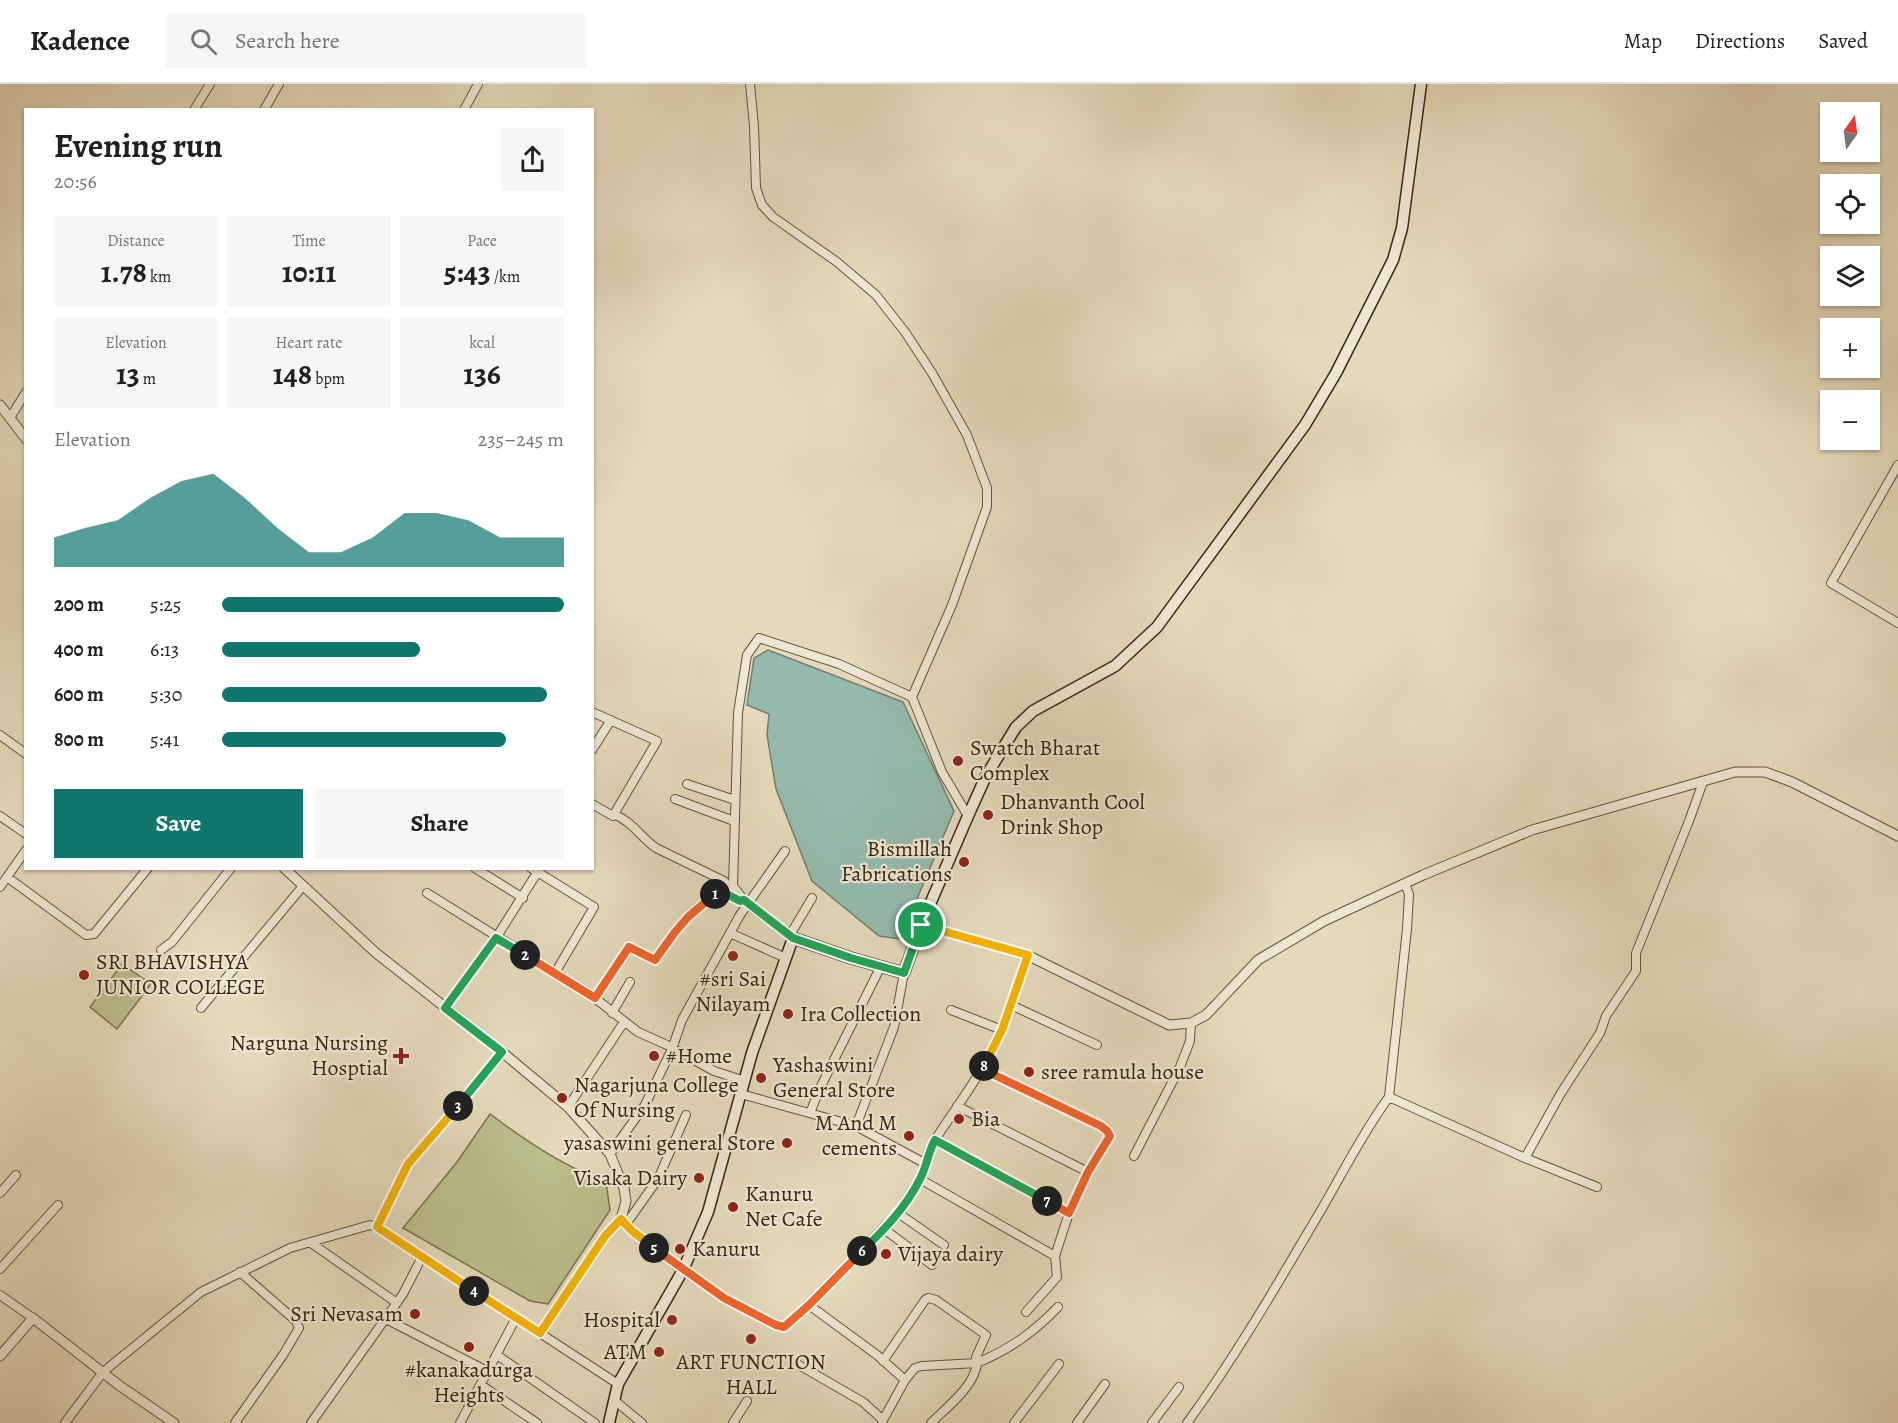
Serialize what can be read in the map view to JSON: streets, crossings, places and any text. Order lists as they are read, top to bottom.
{
  "places": {
    "other": [
      "Swatch Bharat Complex",
      "Dhanvanth Cool Drink Shop",
      "Bismillah Fabrications",
      "#sri Sai Nilayam",
      "SRI BHAVISHYA JUNIOR COLLEGE",
      "Ira Collection",
      "#Home",
      "sree ramula house",
      "Yashaswini General Store",
      "Nagarjuna College Of Nursing",
      "Bia",
      "M And M cements",
      "yasaswini general Store",
      "Visaka Dairy",
      "Kanuru Net Cafe",
      "Kanuru",
      "Vijaya dairy",
      "Sri Nevasam",
      "Hospital",
      "ART FUNCTION HALL",
      "#kanakadurga Heights",
      "ATM"
    ],
    "health": ["Narguna Nursing Hosptial"]
  },
  "north": "top",
  "page": {
    "header": "Kadence",
    "search": "Search here",
    "nav": ["Map", "Directions", "Saved"],
    "map_buttons": ["+", "−"],
    "heading": ["Evening run", "20:56"],
    "stats": [
      ["Distance", "1.78 km"],
      ["Time", "10:11"],
      ["Pace", "5:43 /km"],
      ["Elevation", "13 m"],
      ["Heart rate", "148 bpm"],
      ["kcal", "136"]
    ],
    "chart": ["Elevation", "235–245 m"],
    "list": [
      {
        "name": "200 m",
        "note": "5:25"
      },
      {
        "name": "400 m",
        "note": "6:13"
      },
      {
        "name": "600 m",
        "note": "5:30"
      },
      {
        "name": "800 m",
        "note": "5:41"
      }
    ],
    "buttons": ["Save", "Share"],
    "pins": [
      "1",
      "2",
      "8",
      "3",
      "7",
      "5",
      "6",
      "4"
    ]
  }
}
